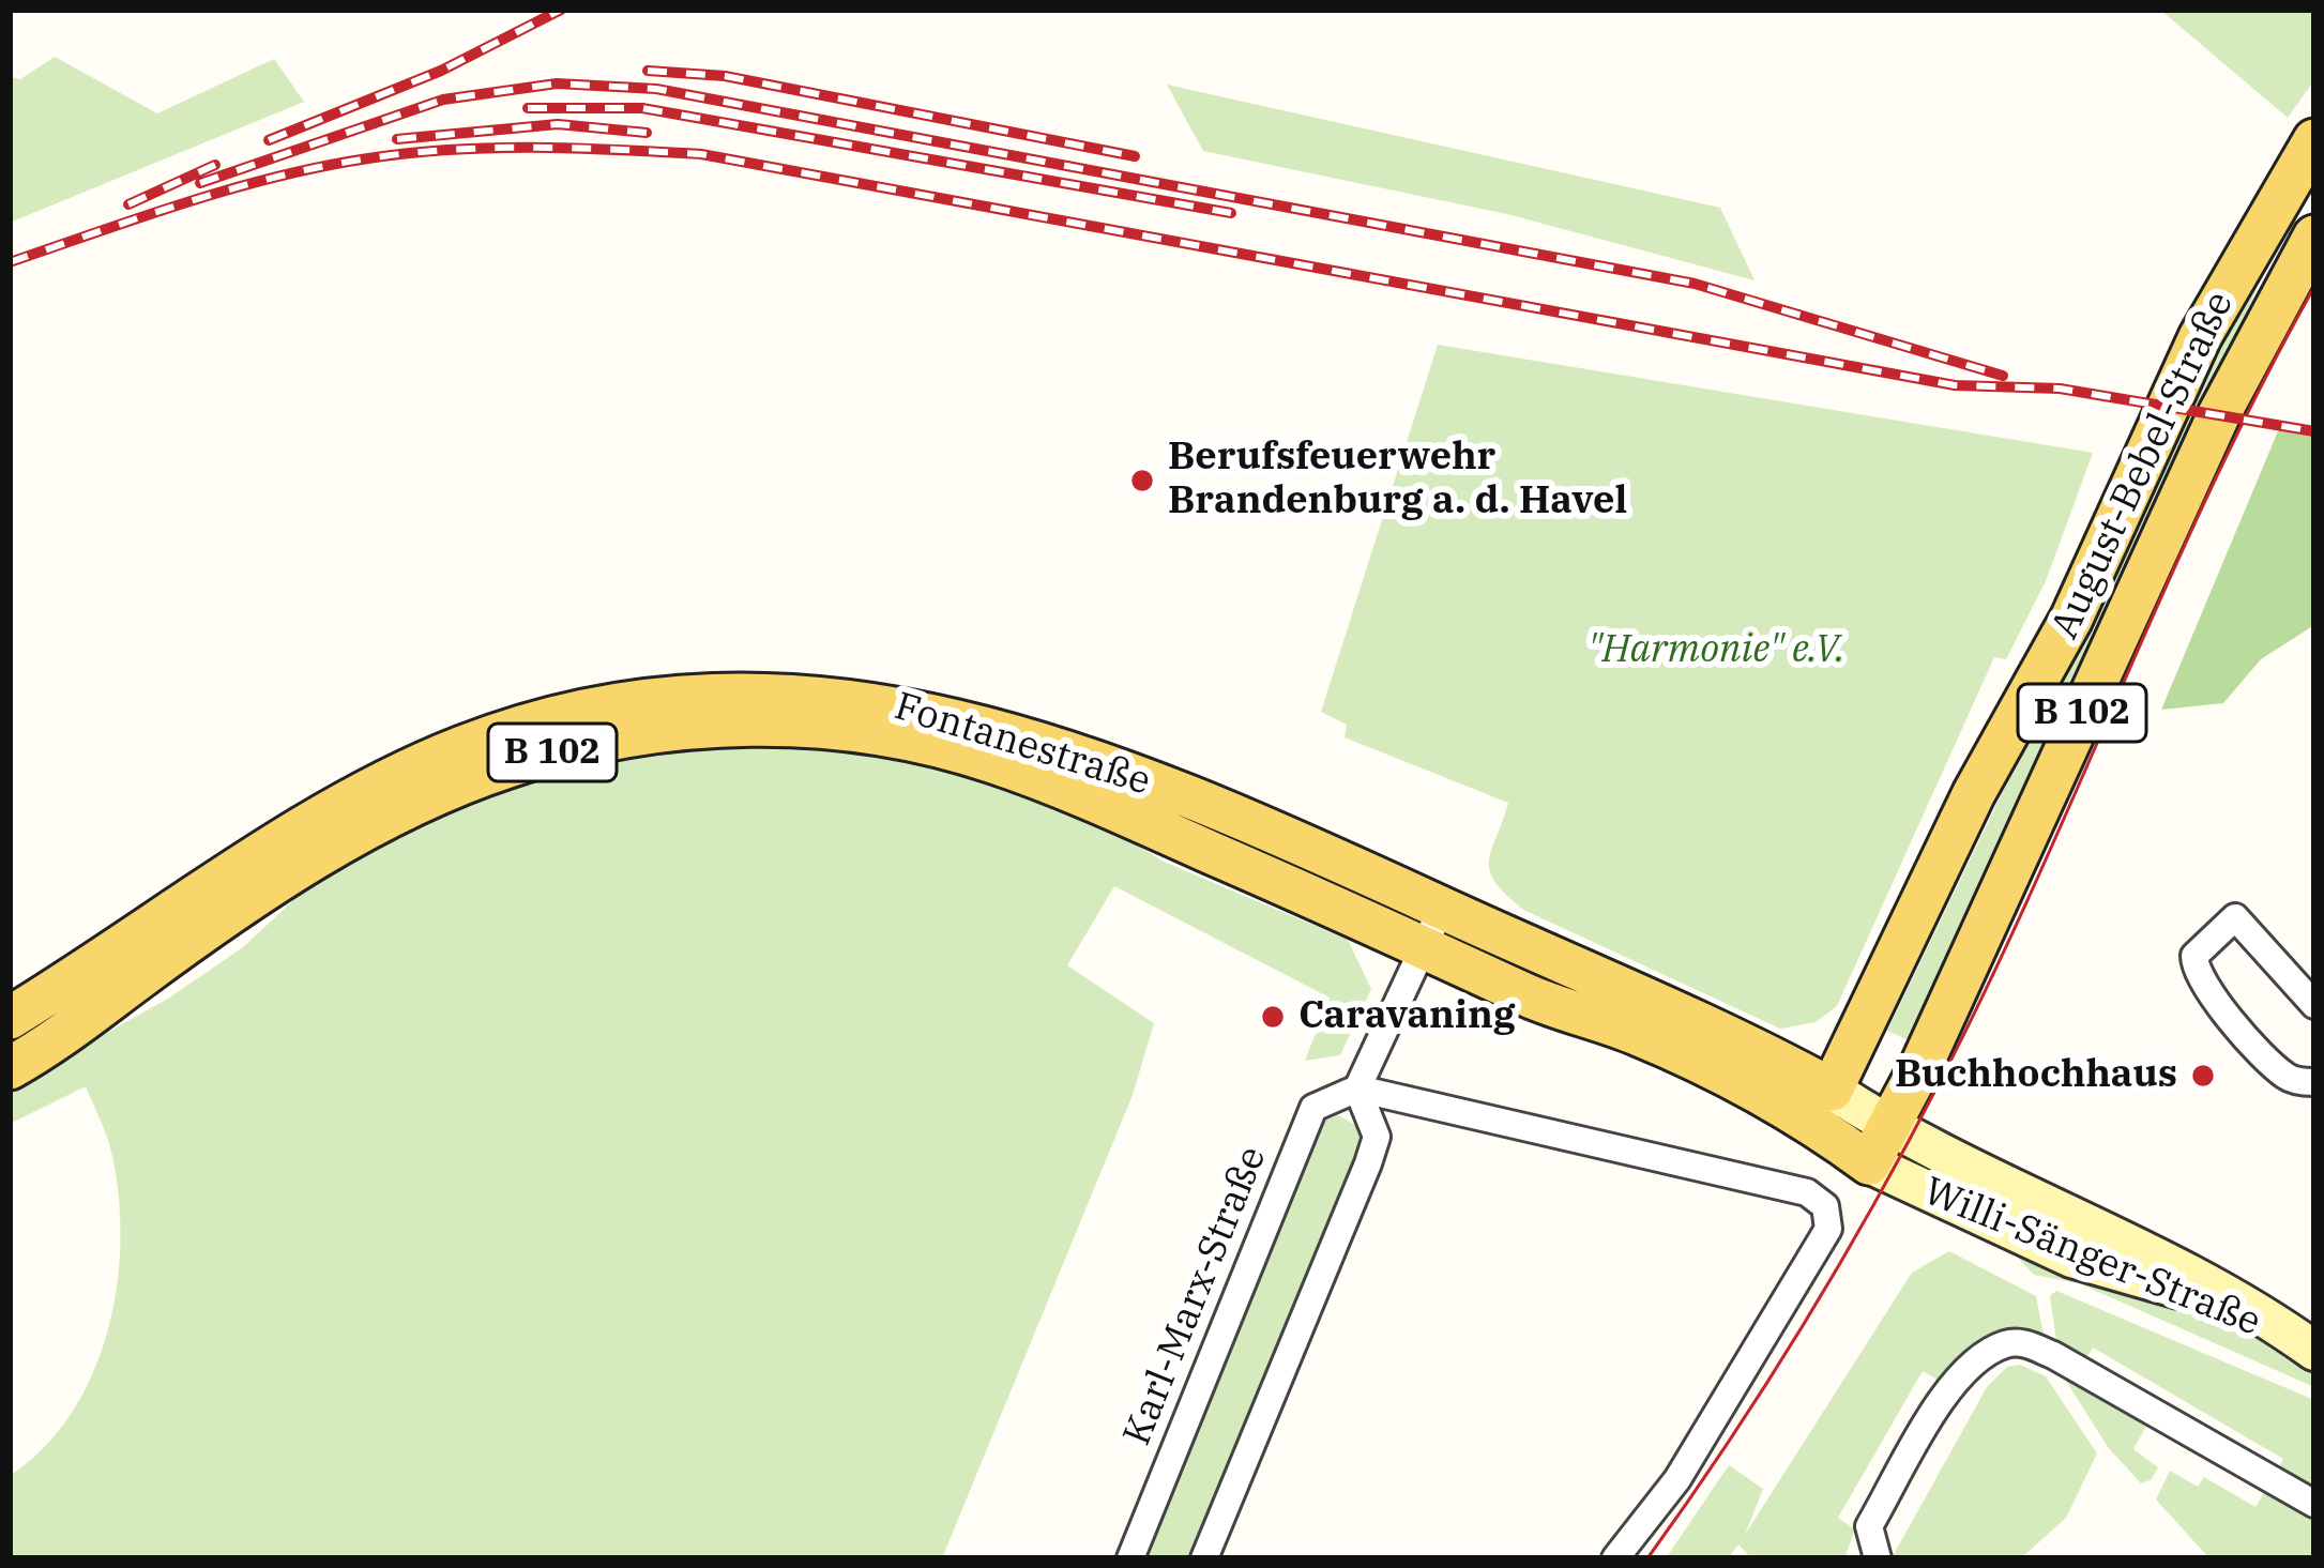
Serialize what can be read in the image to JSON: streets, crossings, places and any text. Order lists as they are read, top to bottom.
{
  "streets": {
    "main road": [
      "August-Bebel-Straße",
      "B 102",
      "Fontanestraße",
      "Willi-Sänger-Straße"
    ],
    "street": ["Karl-Marx-Straße"]
  },
  "crossings": [
    ["August-Bebel-Straße", "B 102"],
    ["August-Bebel-Straße", "Fontanestraße"],
    ["August-Bebel-Straße", "Willi-Sänger-Straße"],
    ["B 102", "Fontanestraße"],
    ["B 102", "Willi-Sänger-Straße"]
  ],
  "parks": ["\"Harmonie\" e.V."],
  "places": ["Berufsfeuerwehr Brandenburg a. d. Havel", "Caravaning", "Buchhochhaus"]
}
